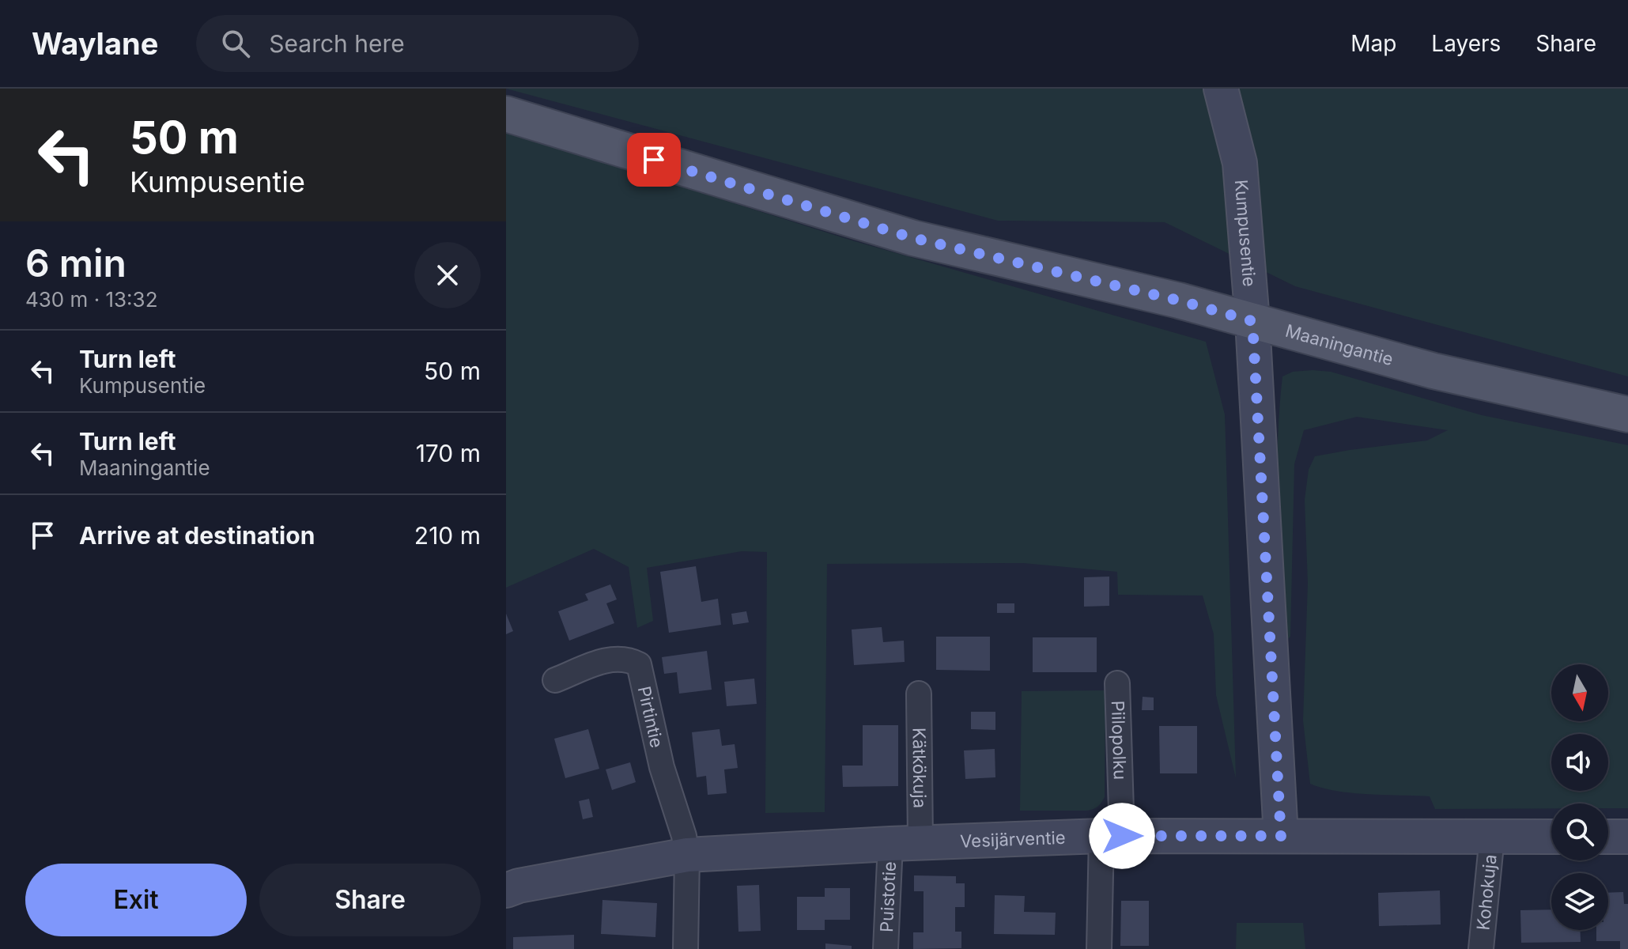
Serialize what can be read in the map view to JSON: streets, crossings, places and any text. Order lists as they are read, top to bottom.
{
  "streets": {
    "main road": ["Maaningantie"],
    "street": [
      "Kumpusentie",
      "Pirtintie",
      "Piilopolku",
      "Kätkökuja",
      "Vesijärventie",
      "Kohokuja",
      "Puistotie"
    ]
  },
  "crossings": [
    ["Kumpusentie", "Maaningantie"],
    ["Kumpusentie", "Vesijärventie"],
    ["Pirtintie", "Vesijärventie"],
    ["Piilopolku", "Vesijärventie"],
    ["Kätkökuja", "Vesijärventie"],
    ["Kätkökuja", "Puistotie"],
    ["Vesijärventie", "Kohokuja"],
    ["Vesijärventie", "Puistotie"]
  ],
  "north": "bottom",
  "page": {
    "header": "Waylane",
    "search": "Search here",
    "nav": ["Map", "Layers", "Share"],
    "turn": ["50 m", "Kumpusentie"],
    "heading": ["6 min", "430 m · 13:32"],
    "list": [
      {
        "name": "Turn left",
        "note": "Kumpusentie",
        "value": "50 m"
      },
      {
        "name": "Turn left",
        "note": "Maaningantie",
        "value": "170 m"
      },
      {
        "name": "Arrive at destination",
        "value": "210 m"
      }
    ],
    "buttons": ["Exit", "Share"]
  }
}
